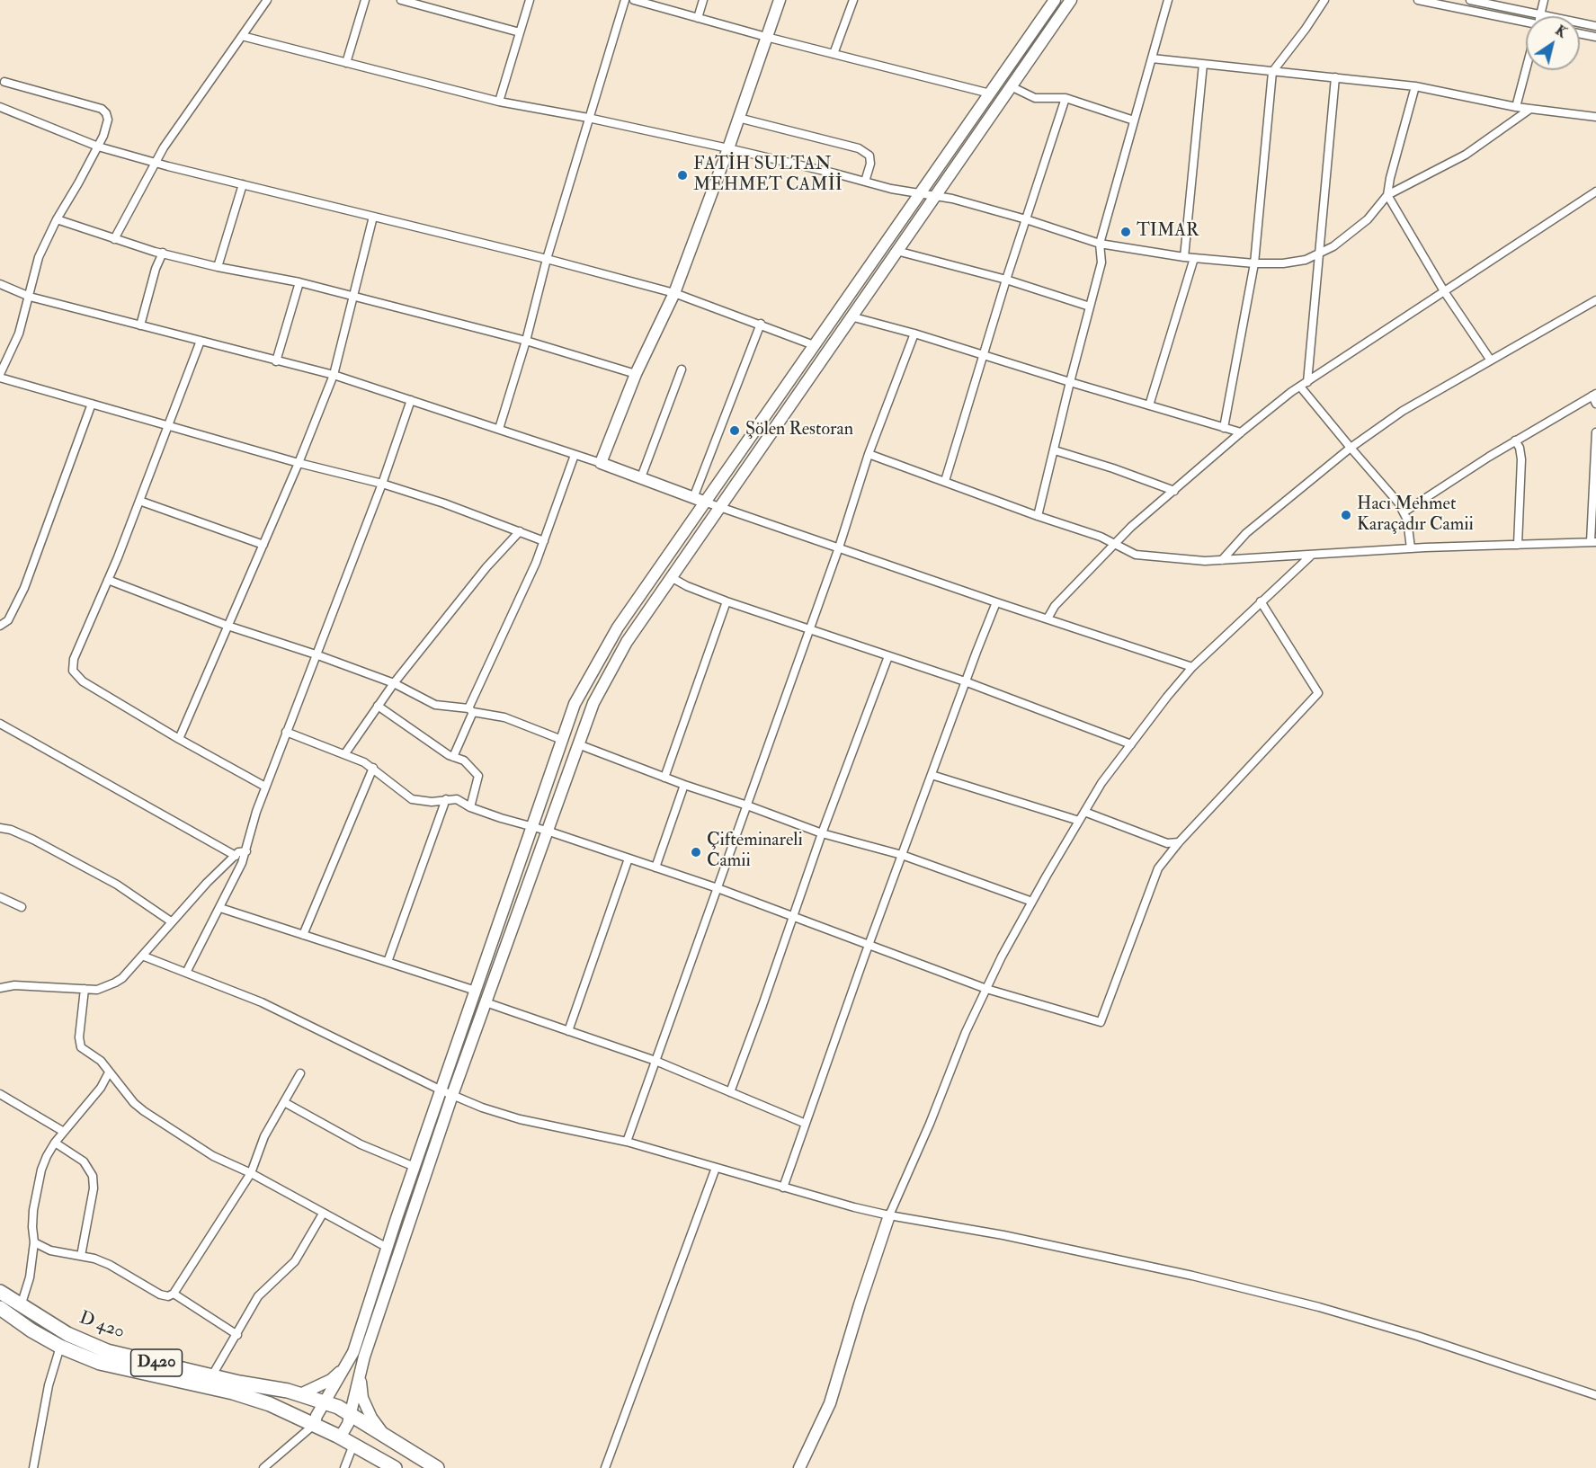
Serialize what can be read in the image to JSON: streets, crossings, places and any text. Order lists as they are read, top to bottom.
{
  "streets": {
    "highway": ["D 420", "D420"]
  },
  "crossings": [
    ["D 420", "D420"]
  ],
  "places": [
    "FATİH SULTAN MEHMET CAMİİ",
    "TIMAR",
    "Şölen Restoran",
    "Hacı Mehmet Karaçadır Camii",
    "Çifteminareli Camii"
  ],
  "north": "top right"
}
